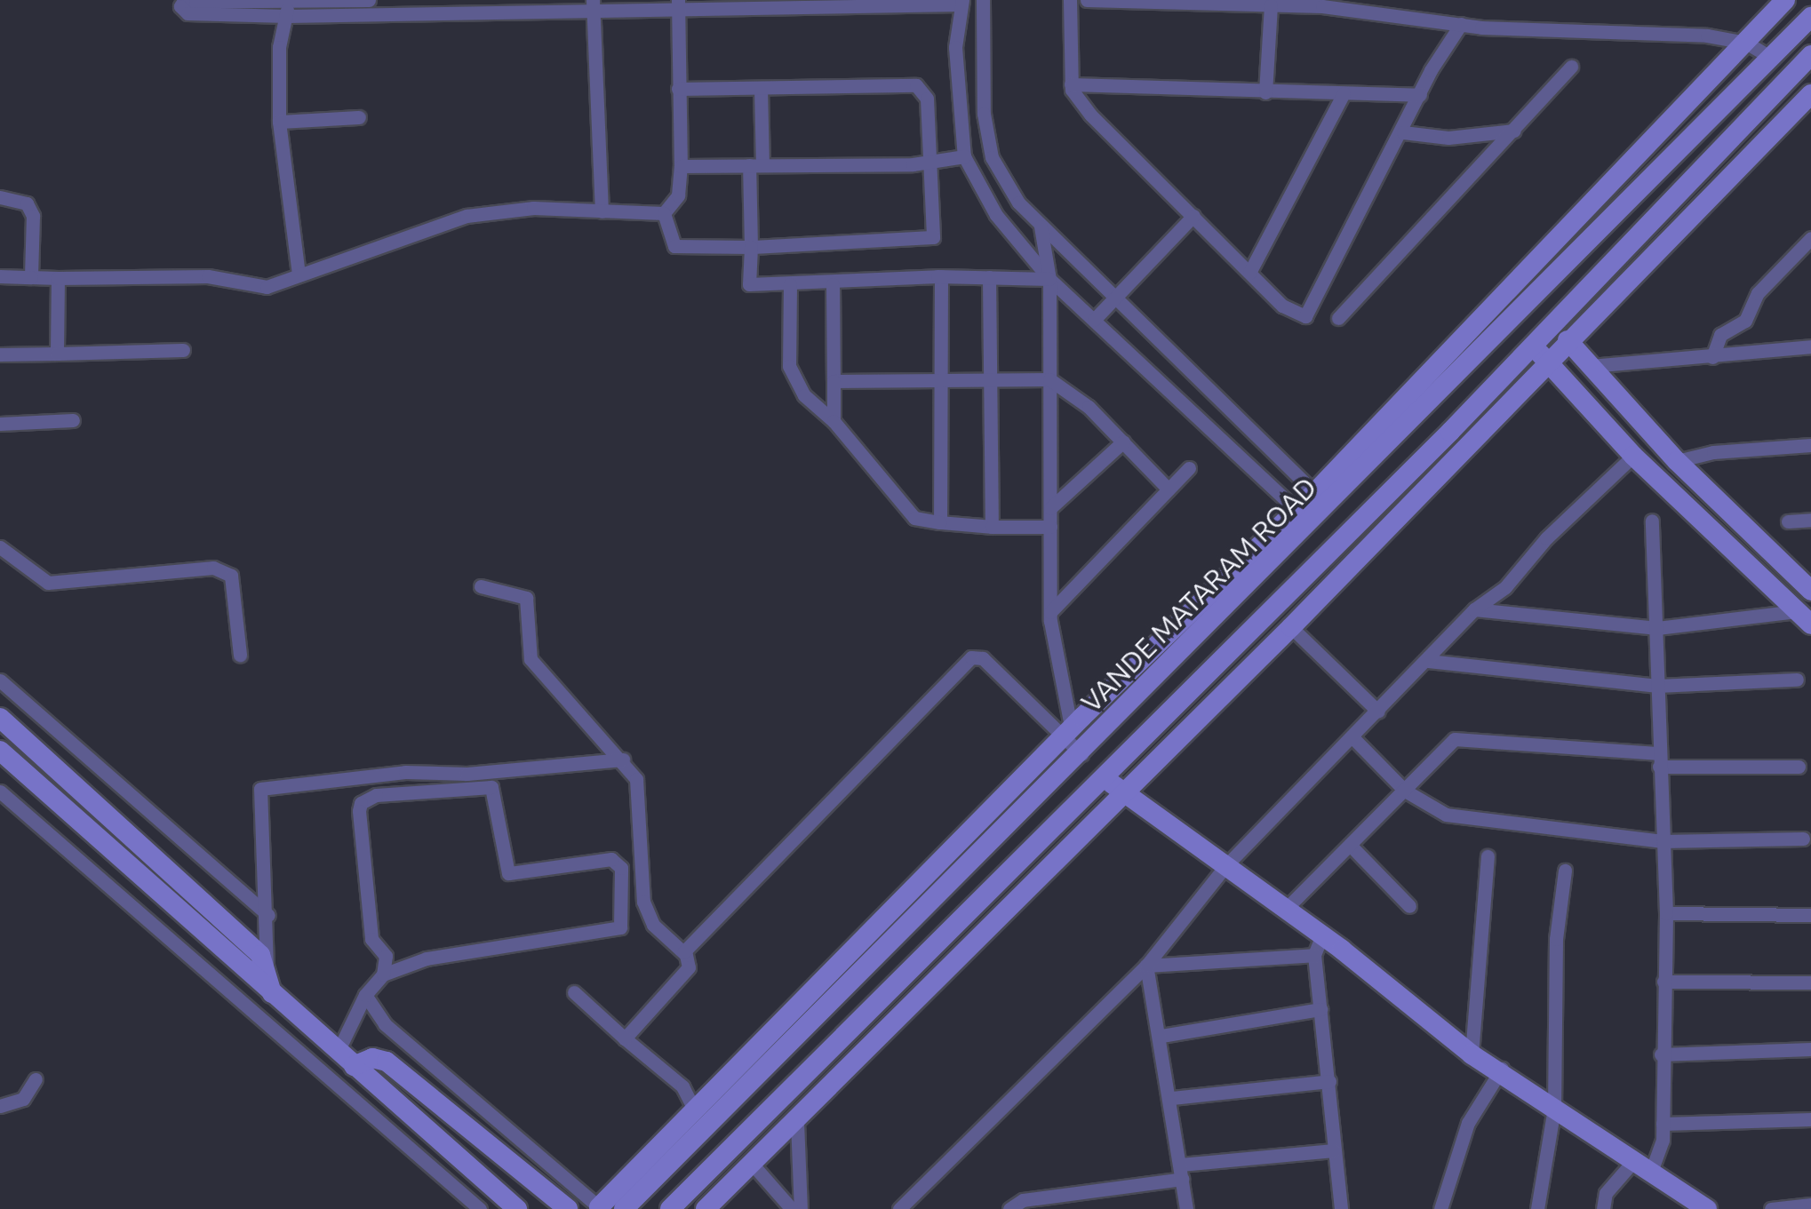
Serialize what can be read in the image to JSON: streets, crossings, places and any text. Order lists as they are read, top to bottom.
{
  "streets": {
    "street": ["VANDE MATARAM ROAD"]
  }
}
